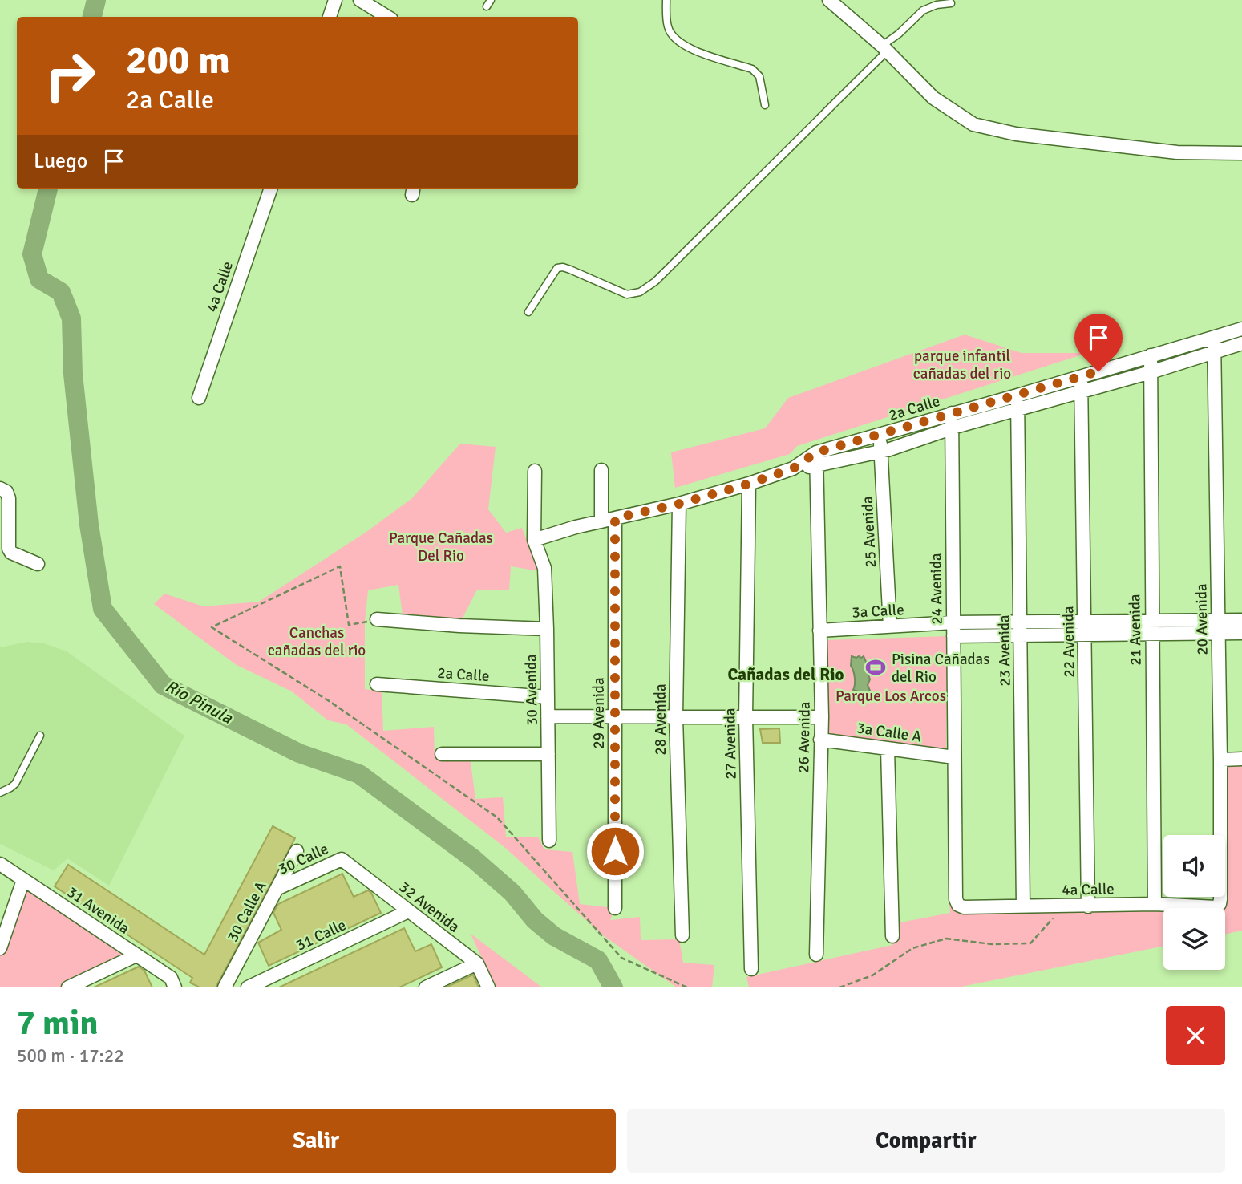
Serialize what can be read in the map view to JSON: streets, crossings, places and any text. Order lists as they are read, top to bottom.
{
  "streets": {
    "street": [
      "4a Calle",
      "2a Calle",
      "25 Avenida",
      "24 Avenida",
      "3a Calle",
      "20 Avenida",
      "21 Avenida",
      "22 Avenida",
      "23 Avenida",
      "30 Avenida",
      "29 Avenida",
      "28 Avenida",
      "3a Calle A",
      "26 Avenida",
      "27 Avenida",
      "30 Calle",
      "32 Avenida",
      "31 Avenida",
      "30 Calle A",
      "31 Calle"
    ]
  },
  "crossings": [
    ["4a Calle", "24 Avenida"],
    ["4a Calle", "20 Avenida"],
    ["4a Calle", "21 Avenida"],
    ["4a Calle", "22 Avenida"],
    ["4a Calle", "23 Avenida"],
    ["2a Calle", "25 Avenida"],
    ["2a Calle", "24 Avenida"],
    ["2a Calle", "20 Avenida"],
    ["2a Calle", "21 Avenida"],
    ["2a Calle", "22 Avenida"],
    ["2a Calle", "23 Avenida"],
    ["2a Calle", "30 Avenida"],
    ["2a Calle", "29 Avenida"],
    ["2a Calle", "28 Avenida"],
    ["2a Calle", "26 Avenida"],
    ["2a Calle", "27 Avenida"],
    ["25 Avenida", "3a Calle"],
    ["24 Avenida", "3a Calle"],
    ["24 Avenida", "3a Calle A"],
    ["3a Calle", "20 Avenida"],
    ["3a Calle", "21 Avenida"],
    ["3a Calle", "22 Avenida"],
    ["3a Calle", "23 Avenida"],
    ["3a Calle", "26 Avenida"],
    ["3a Calle A", "26 Avenida"],
    ["30 Calle", "32 Avenida"],
    ["30 Calle", "30 Calle A"],
    ["32 Avenida", "31 Calle"]
  ],
  "districts": ["Cañadas del Rio"],
  "water": ["Río Pinula"],
  "parks": [
    "parque infantil cañadas del rio",
    "Parque Cañadas Del Rio",
    "Canchas cañadas del rio",
    "Parque Los Arcos"
  ],
  "places": {
    "sports": ["Pisina Cañadas del Rio"]
  },
  "page": {
    "turn": ["200 m", "2a Calle"],
    "then": "Luego",
    "heading": ["7 min", "500 m · 17:22"],
    "buttons": ["Salir", "Compartir"]
  }
}
